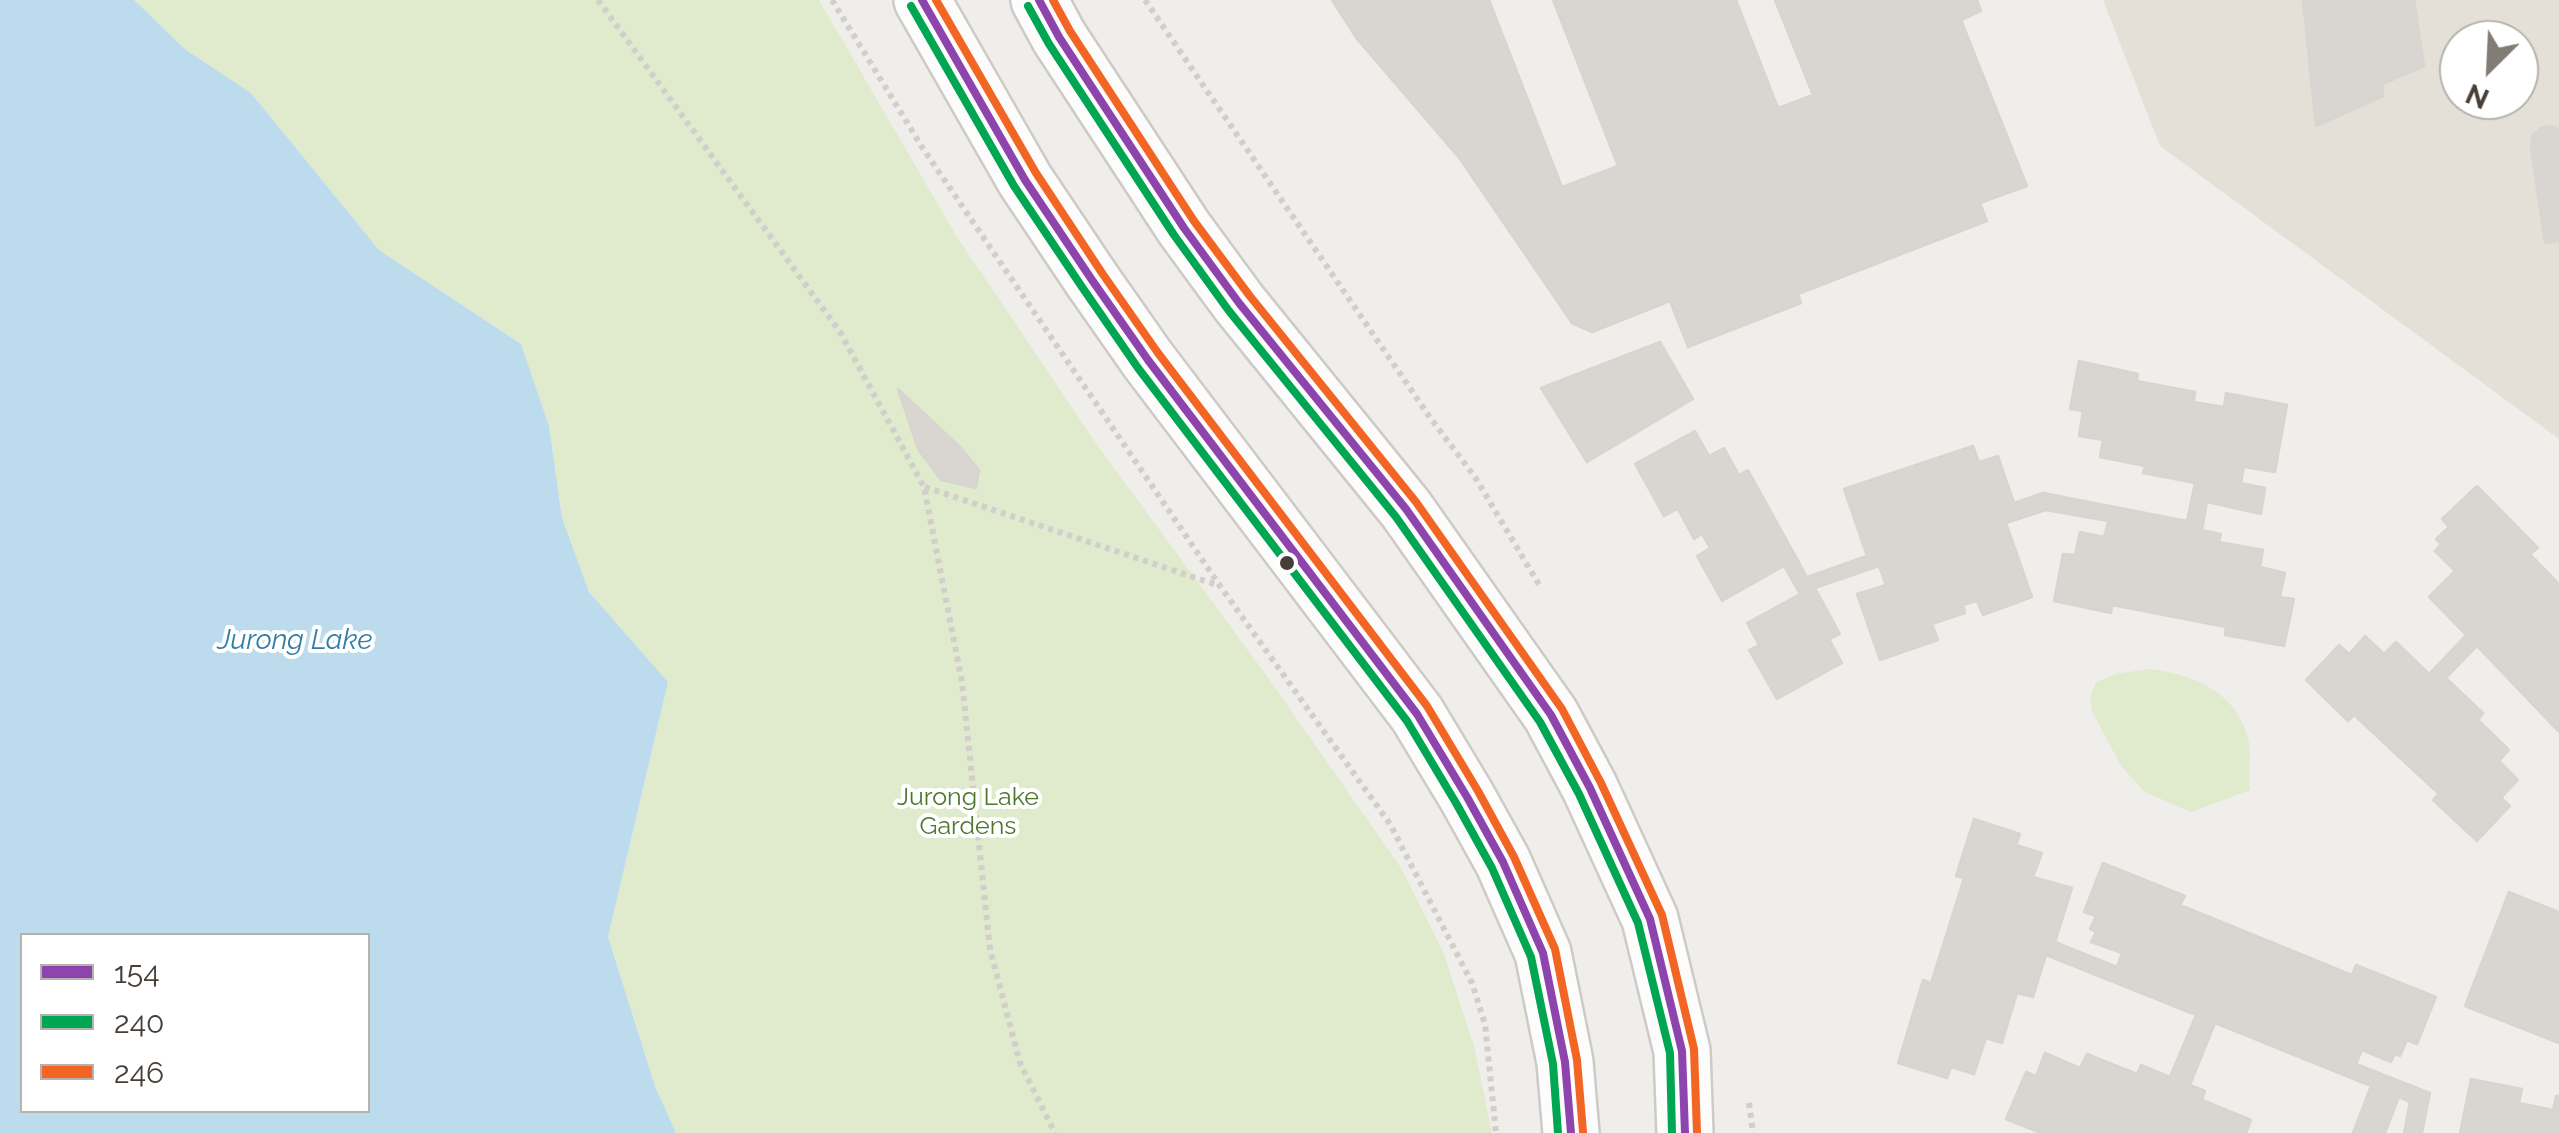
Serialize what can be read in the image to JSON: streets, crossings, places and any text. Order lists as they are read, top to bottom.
{
  "water": ["Jurong Lake"],
  "parks": ["Jurong Lake Gardens"],
  "lines": ["transit line 154", "transit line 246", "transit line 240"],
  "legend": ["154", "240", "246"],
  "north": "bottom left"
}
